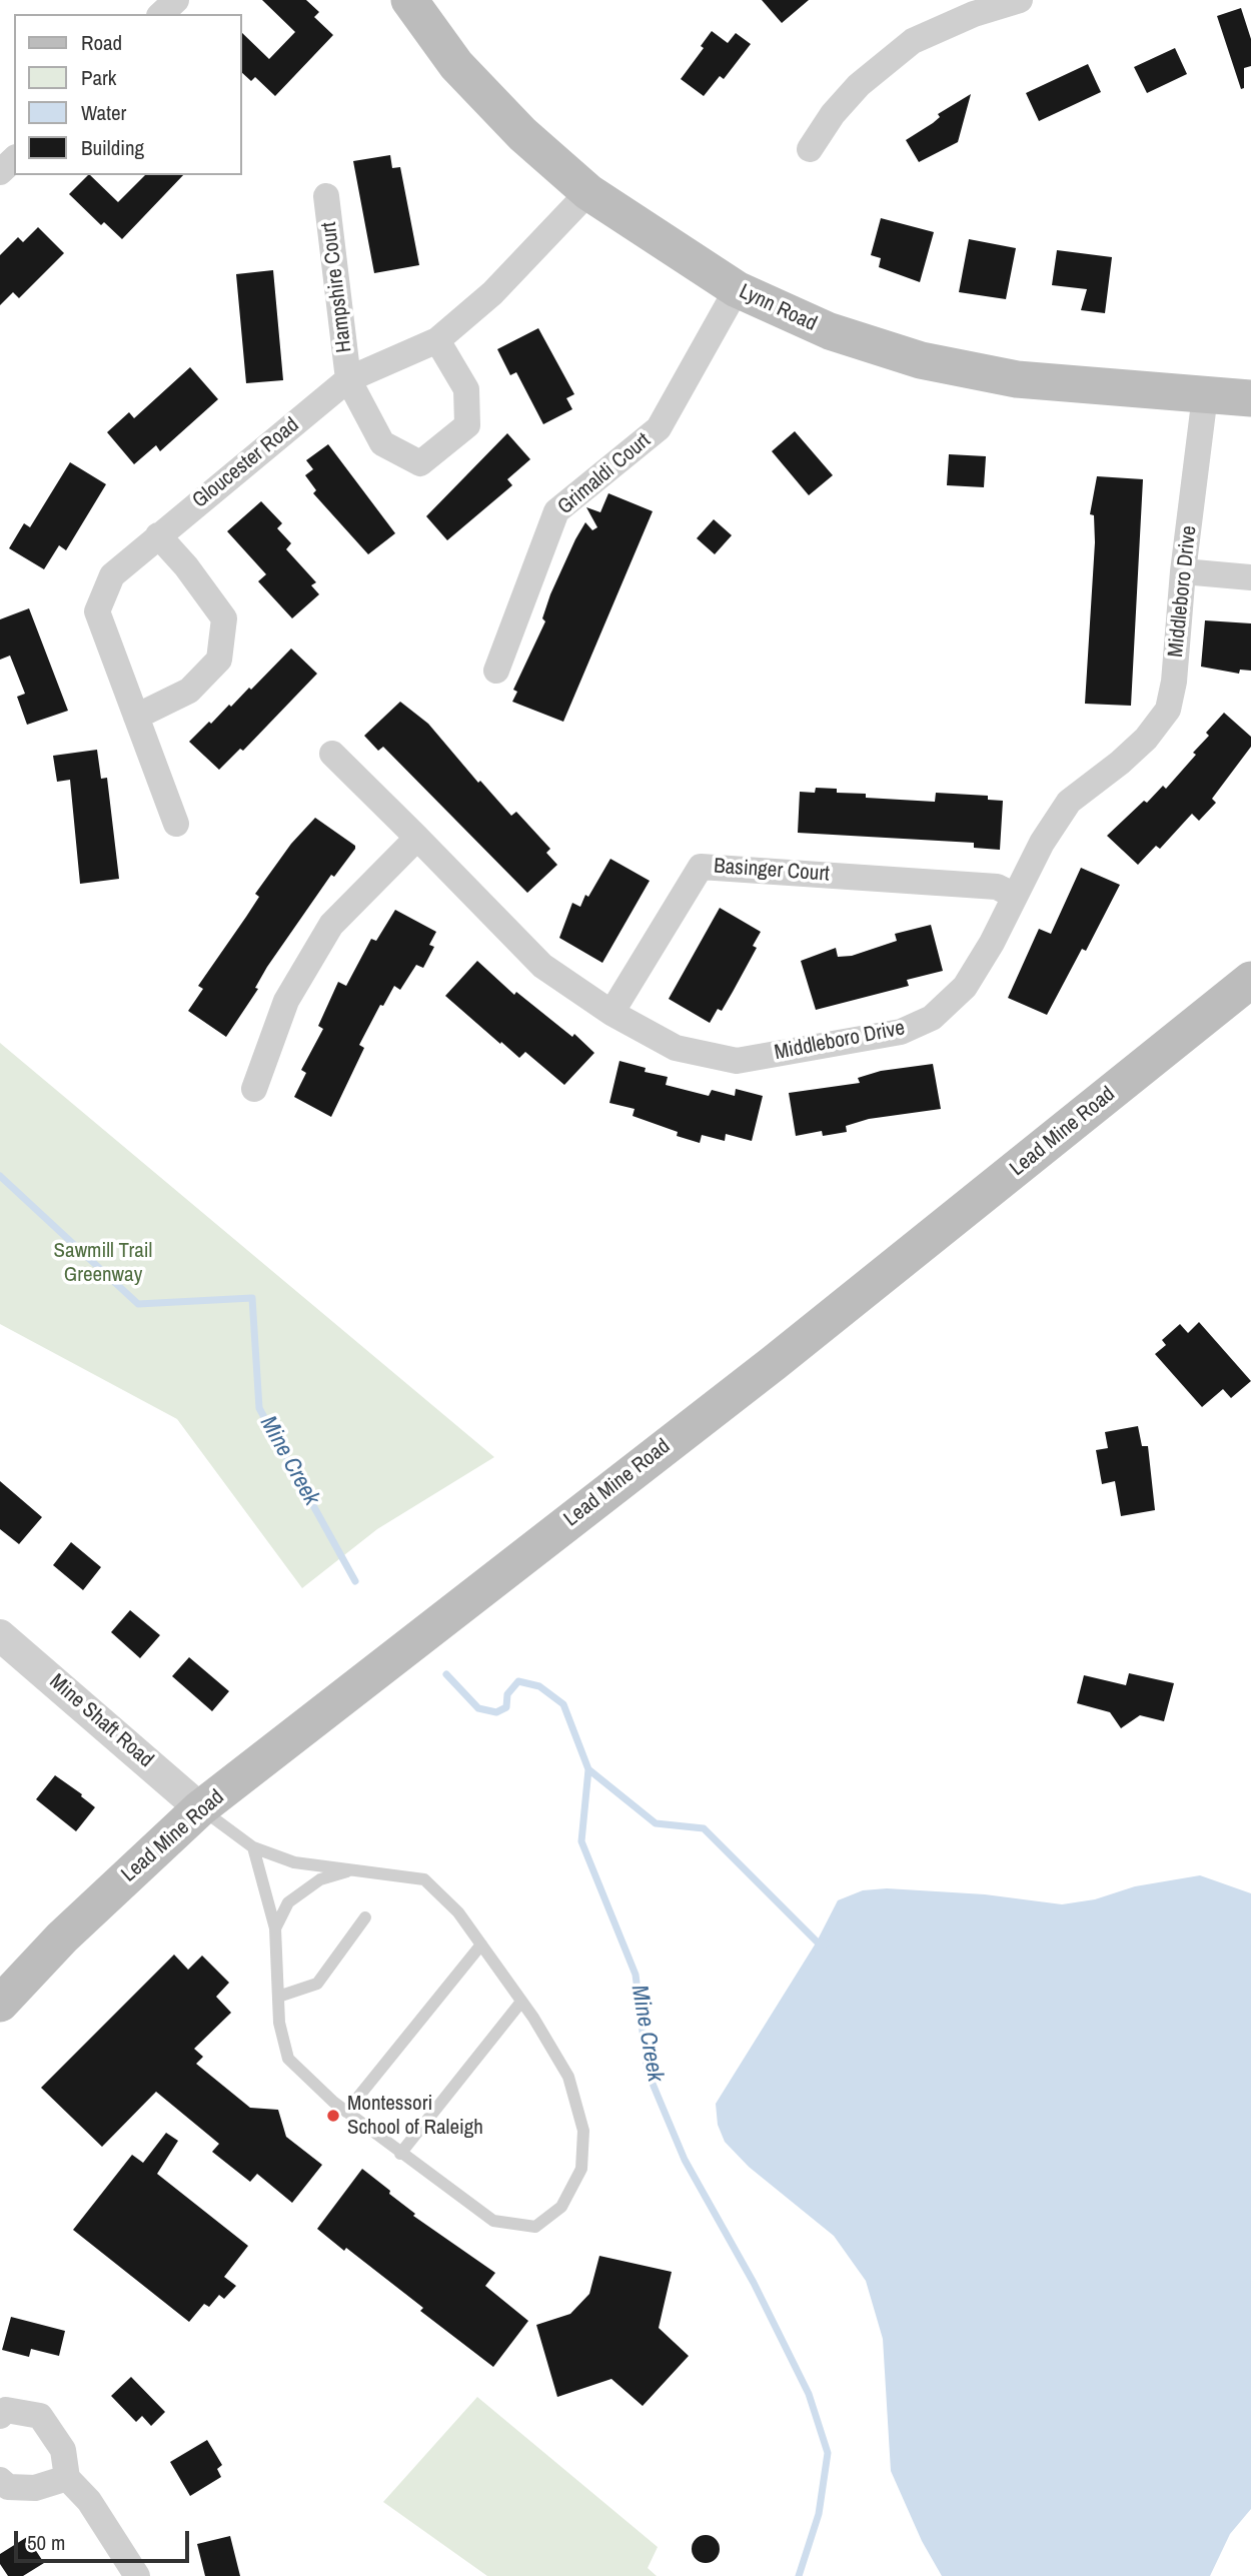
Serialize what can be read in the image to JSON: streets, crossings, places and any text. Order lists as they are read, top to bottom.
{
  "streets": {
    "main road": ["Lynn Road", "Lead Mine Road"],
    "street": [
      "Hampshire Court",
      "Gloucester Road",
      "Grimaldi Court",
      "Middleboro Drive",
      "Basinger Court",
      "Mine Shaft Road"
    ]
  },
  "crossings": [
    ["Hampshire Court", "Gloucester Road"],
    ["Lynn Road", "Gloucester Road"],
    ["Lynn Road", "Grimaldi Court"],
    ["Lynn Road", "Middleboro Drive"],
    ["Middleboro Drive", "Basinger Court"],
    ["Lead Mine Road", "Mine Shaft Road"]
  ],
  "water": ["Mine Creek"],
  "parks": ["Sawmill Trail Greenway"],
  "places": ["Montessori School of Raleigh"],
  "legend": [
    "Road",
    "Park",
    "Water",
    "Building"
  ],
  "scale_bar": "50 m"
}
